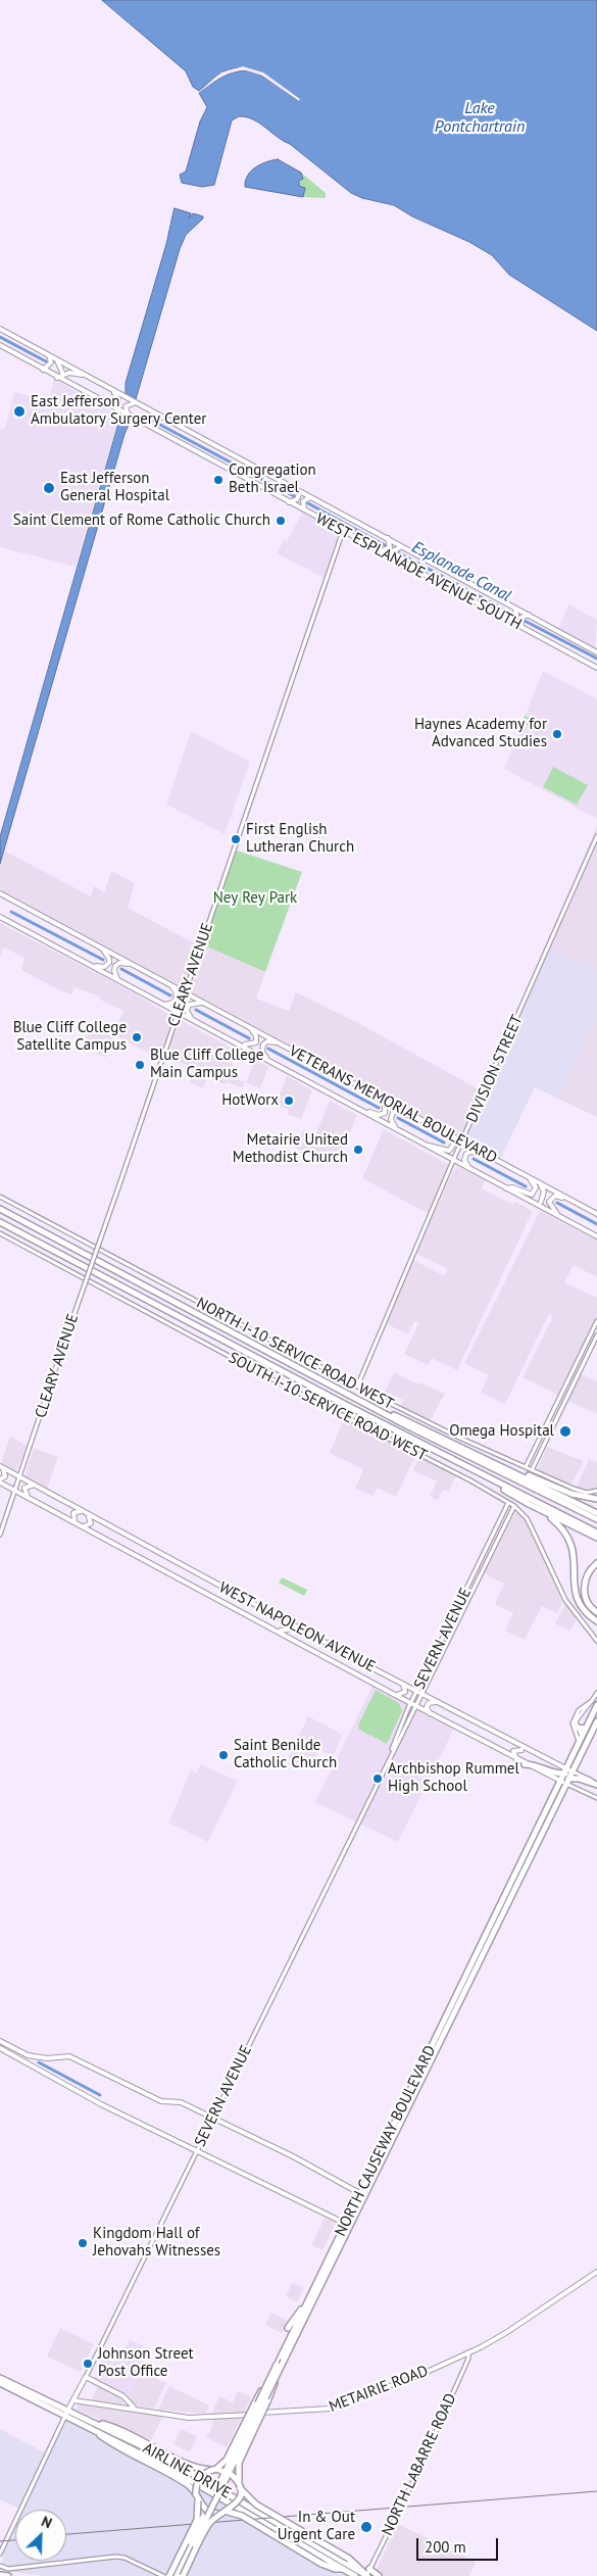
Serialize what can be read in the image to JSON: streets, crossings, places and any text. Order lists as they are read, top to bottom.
{
  "streets": {
    "highway": ["NORTH CAUSEWAY BOULEVARD", "AIRLINE DRIVE"],
    "main road": [
      "WEST ESPLANADE AVENUE SOUTH",
      "VETERANS MEMORIAL BOULEVARD",
      "WEST NAPOLEON AVENUE",
      "SEVERN AVENUE",
      "METAIRIE ROAD"
    ],
    "street": [
      "CLEARY AVENUE",
      "DIVISION STREET",
      "NORTH I-10 SERVICE ROAD WEST",
      "SOUTH I-10 SERVICE ROAD WEST",
      "NORTH LABARRE ROAD"
    ]
  },
  "crossings": [
    ["WEST ESPLANADE AVENUE SOUTH", "CLEARY AVENUE"],
    ["CLEARY AVENUE", "VETERANS MEMORIAL BOULEVARD"],
    ["CLEARY AVENUE", "WEST NAPOLEON AVENUE"],
    ["DIVISION STREET", "VETERANS MEMORIAL BOULEVARD"],
    ["DIVISION STREET", "NORTH I-10 SERVICE ROAD WEST"],
    ["SOUTH I-10 SERVICE ROAD WEST", "SEVERN AVENUE"],
    ["WEST NAPOLEON AVENUE", "SEVERN AVENUE"],
    ["WEST NAPOLEON AVENUE", "NORTH CAUSEWAY BOULEVARD"],
    ["SEVERN AVENUE", "METAIRIE ROAD"],
    ["SEVERN AVENUE", "AIRLINE DRIVE"],
    ["METAIRIE ROAD", "NORTH LABARRE ROAD"],
    ["NORTH LABARRE ROAD", "AIRLINE DRIVE"]
  ],
  "water": ["Lake Pontchartrain", "Esplanade Canal"],
  "parks": ["Ney Rey Park"],
  "places": [
    "East Jefferson Ambulatory Surgery Center",
    "Congregation Beth Israel",
    "East Jefferson General Hospital",
    "Saint Clement of Rome Catholic Church",
    "Haynes Academy for Advanced Studies",
    "First English Lutheran Church",
    "Blue Cliff College Satellite Campus",
    "Blue Cliff College Main Campus",
    "HotWorx",
    "Metairie United Methodist Church",
    "Omega Hospital",
    "Saint Benilde Catholic Church",
    "Archbishop Rummel High School",
    "Kingdom Hall of Jehovahs Witnesses",
    "Johnson Street Post Office",
    "In & Out Urgent Care"
  ],
  "scale_bar": "200 m",
  "north": "top right"
}
